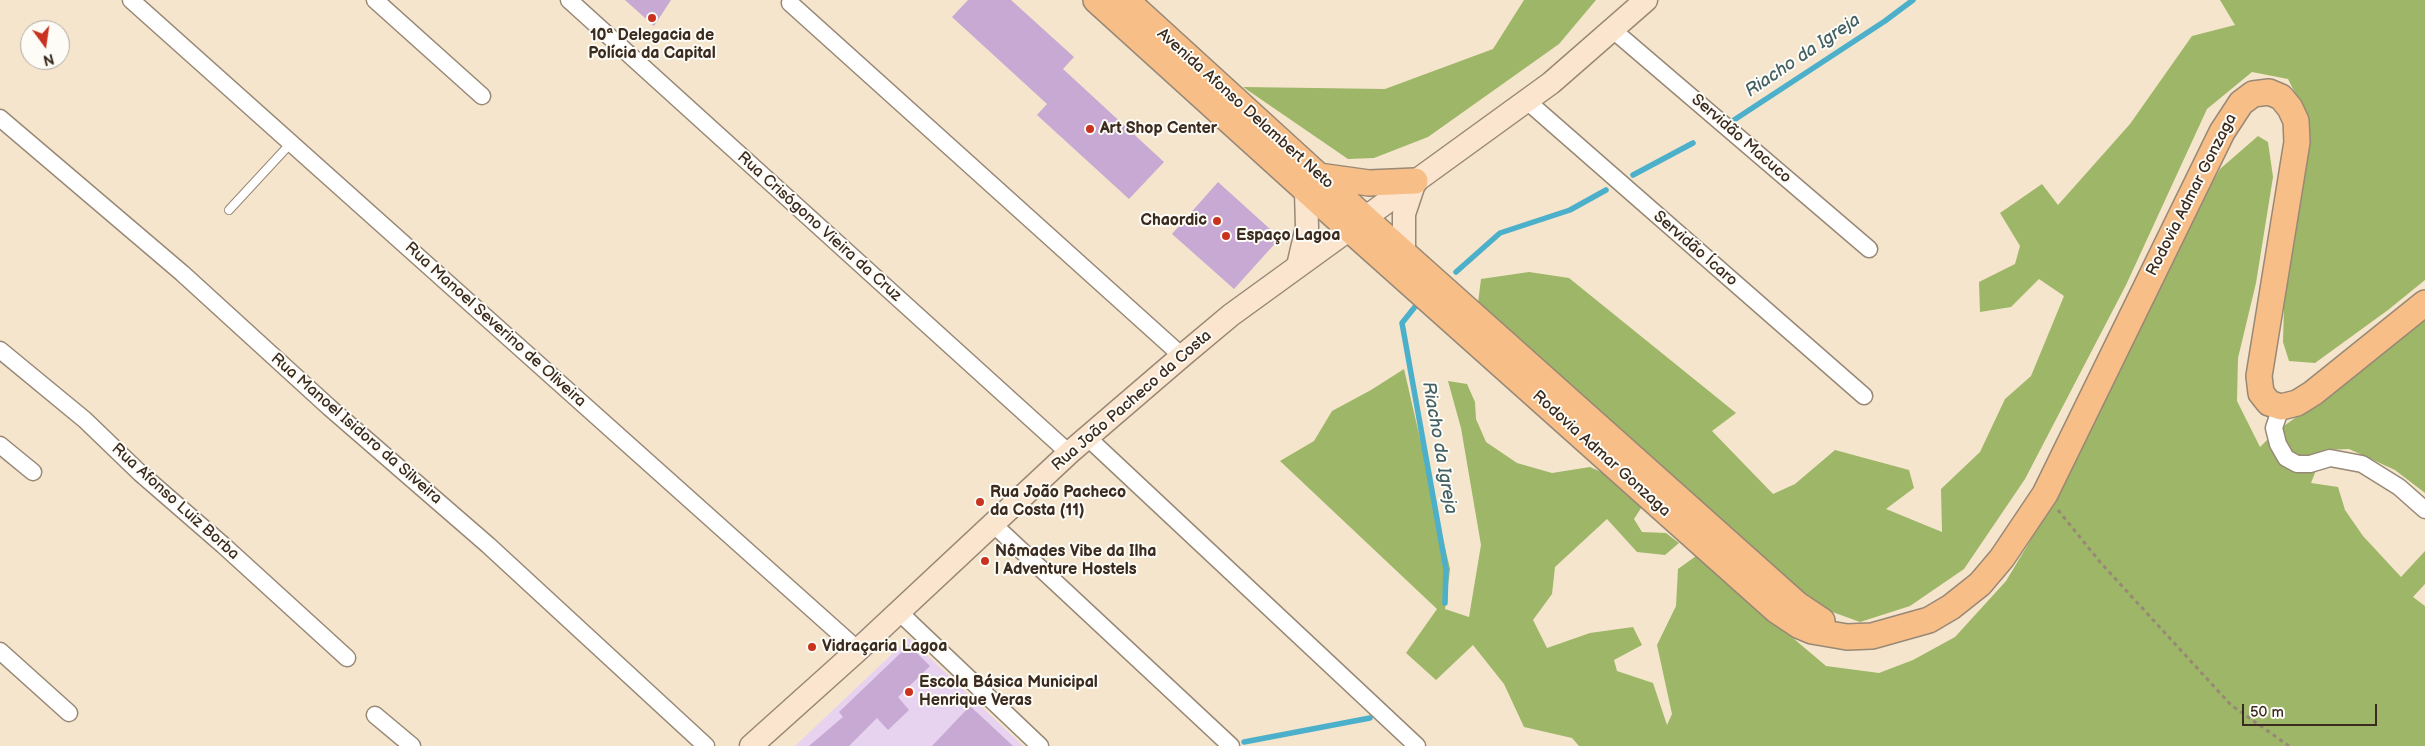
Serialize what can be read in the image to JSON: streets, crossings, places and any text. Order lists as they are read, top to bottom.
{
  "streets": {
    "main road": ["Avenida Afonso Delambert Neto", "Rodovia Admar Gonzaga"],
    "street": [
      "Servidão Macuco",
      "Rua Crisógono Vieira da Cruz",
      "Servidão Ícaro",
      "Rua Manoel Severino de Oliveira",
      "Rua João Pacheco da Costa",
      "Rua Manoel Isidoro da Silveira",
      "Rua Afonso Luiz Borba"
    ]
  },
  "crossings": [
    ["Avenida Afonso Delambert Neto", "Rodovia Admar Gonzaga"],
    ["Avenida Afonso Delambert Neto", "Rua João Pacheco da Costa"],
    ["Servidão Macuco", "Rua João Pacheco da Costa"],
    ["Rodovia Admar Gonzaga", "Rua João Pacheco da Costa"],
    ["Rua Crisógono Vieira da Cruz", "Rua João Pacheco da Costa"],
    ["Servidão Ícaro", "Rua João Pacheco da Costa"],
    ["Rua Manoel Severino de Oliveira", "Rua João Pacheco da Costa"]
  ],
  "water": ["Riacho da Igreja"],
  "places": [
    "10ª Delegacia de Polícia da Capital",
    "Art Shop Center",
    "Chaordic",
    "Espaço Lagoa",
    "Rua João Pacheco da Costa (11)",
    "Nômades Vibe da Ilha | Adventure Hostels",
    "Vidraçaria Lagoa",
    "Escola Básica Municipal Henrique Veras"
  ],
  "scale_bar": "50 m",
  "north": "bottom"
}
